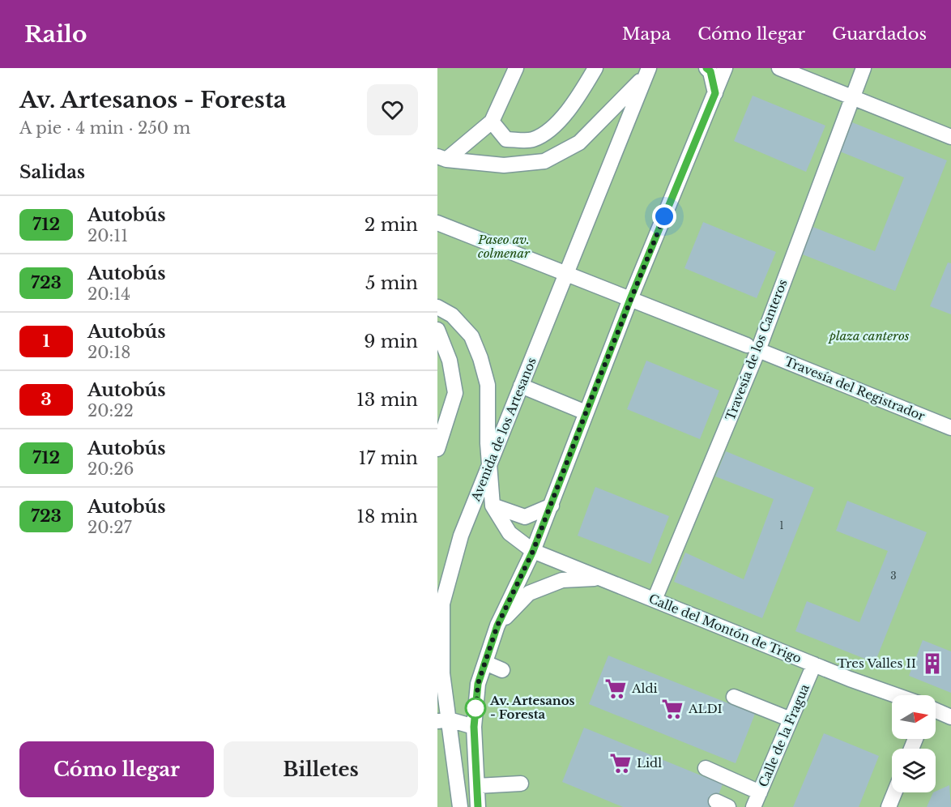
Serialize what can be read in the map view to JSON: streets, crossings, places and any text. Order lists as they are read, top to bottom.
{
  "streets": {
    "street": [
      "Travesía de los Canteros",
      "Travesía del Registrador",
      "Avenida de los Artesanos",
      "Calle del Montón de Trigo",
      "Calle de la Fragua"
    ]
  },
  "crossings": [
    ["Travesía de los Canteros", "Travesía del Registrador"],
    ["Travesía de los Canteros", "Calle del Montón de Trigo"],
    ["Travesía del Registrador", "Avenida de los Artesanos"],
    ["Calle del Montón de Trigo", "Calle de la Fragua"]
  ],
  "parks": ["Paseo av. colmenar", "plaza canteros"],
  "places": {
    "building": ["Tres Valles II"],
    "supermarket": ["Aldi", "ALDI", "Lidl"],
    "other": ["Av. Artesanos - Foresta"]
  },
  "lines": ["bus line 712"],
  "house_numbers": ["1", "3"],
  "north": "right",
  "page": {
    "header": "Railo",
    "nav": ["Mapa", "Cómo llegar", "Guardados"],
    "heading": [
      ["Av. Artesanos - Foresta", "A pie · 4 min · 250 m"],
      "Salidas"
    ],
    "list": [
      {
        "mark": "712",
        "name": "Autobús",
        "note": "20:11",
        "value": "2 min"
      },
      {
        "mark": "723",
        "name": "Autobús",
        "note": "20:14",
        "value": "5 min"
      },
      {
        "mark": "1",
        "name": "Autobús",
        "note": "20:18",
        "value": "9 min"
      },
      {
        "mark": "3",
        "name": "Autobús",
        "note": "20:22",
        "value": "13 min"
      },
      {
        "mark": "712",
        "name": "Autobús",
        "note": "20:26",
        "value": "17 min"
      },
      {
        "mark": "723",
        "name": "Autobús",
        "note": "20:27",
        "value": "18 min"
      }
    ],
    "buttons": ["Cómo llegar", "Billetes"]
  }
}
